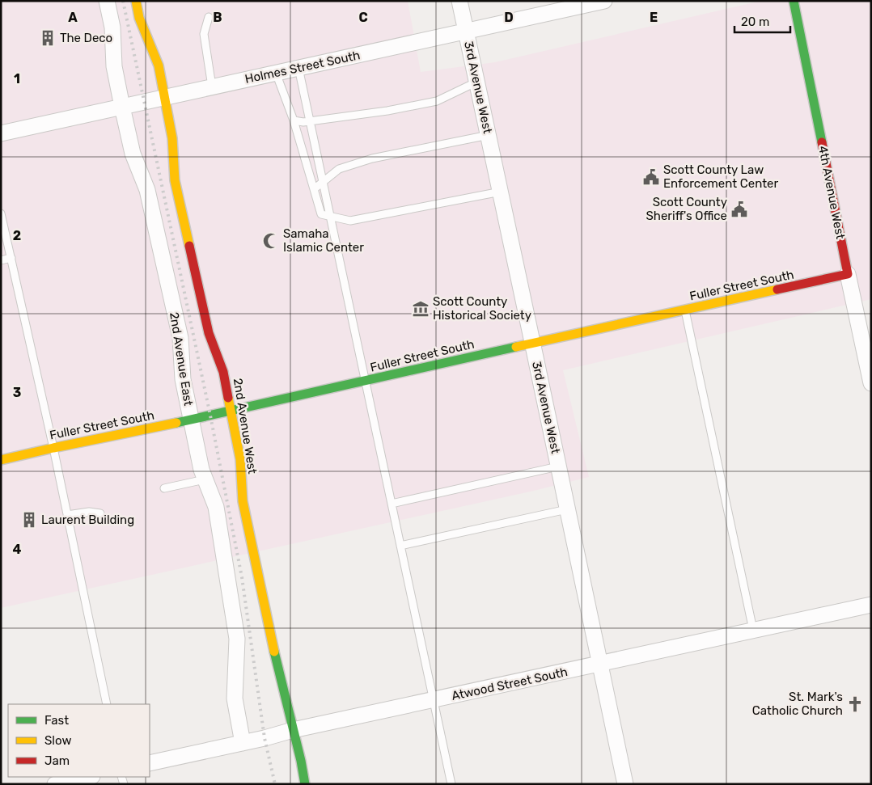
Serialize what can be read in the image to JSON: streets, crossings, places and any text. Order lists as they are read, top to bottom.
{
  "streets": {
    "street": [
      "Holmes Street South",
      "3rd Avenue West",
      "4th Avenue West",
      "Fuller Street South",
      "2nd Avenue East",
      "2nd Avenue West",
      "Atwood Street South"
    ]
  },
  "crossings": [
    ["Holmes Street South", "3rd Avenue West"],
    ["Holmes Street South", "2nd Avenue East"],
    ["Holmes Street South", "2nd Avenue West"],
    ["3rd Avenue West", "Fuller Street South"],
    ["3rd Avenue West", "Atwood Street South"],
    ["4th Avenue West", "Fuller Street South"],
    ["Fuller Street South", "2nd Avenue East"],
    ["Fuller Street South", "2nd Avenue West"],
    ["2nd Avenue East", "Atwood Street South"],
    ["2nd Avenue West", "Atwood Street South"]
  ],
  "places": {
    "building": ["The Deco", "Laurent Building"],
    "public building": ["Scott County Law Enforcement Center", "Scott County Sheriff's Office"],
    "mosque": ["Samaha Islamic Center"],
    "museum": ["Scott County Historical Society"],
    "church": ["St. Mark's Catholic Church"]
  },
  "legend": ["Fast", "Slow", "Jam"],
  "scale_bar": "20 m",
  "grid": {
    "columns": [
      "A",
      "B",
      "C",
      "D",
      "E"
    ],
    "rows": [
      "1",
      "2",
      "3",
      "4"
    ]
  }
}
